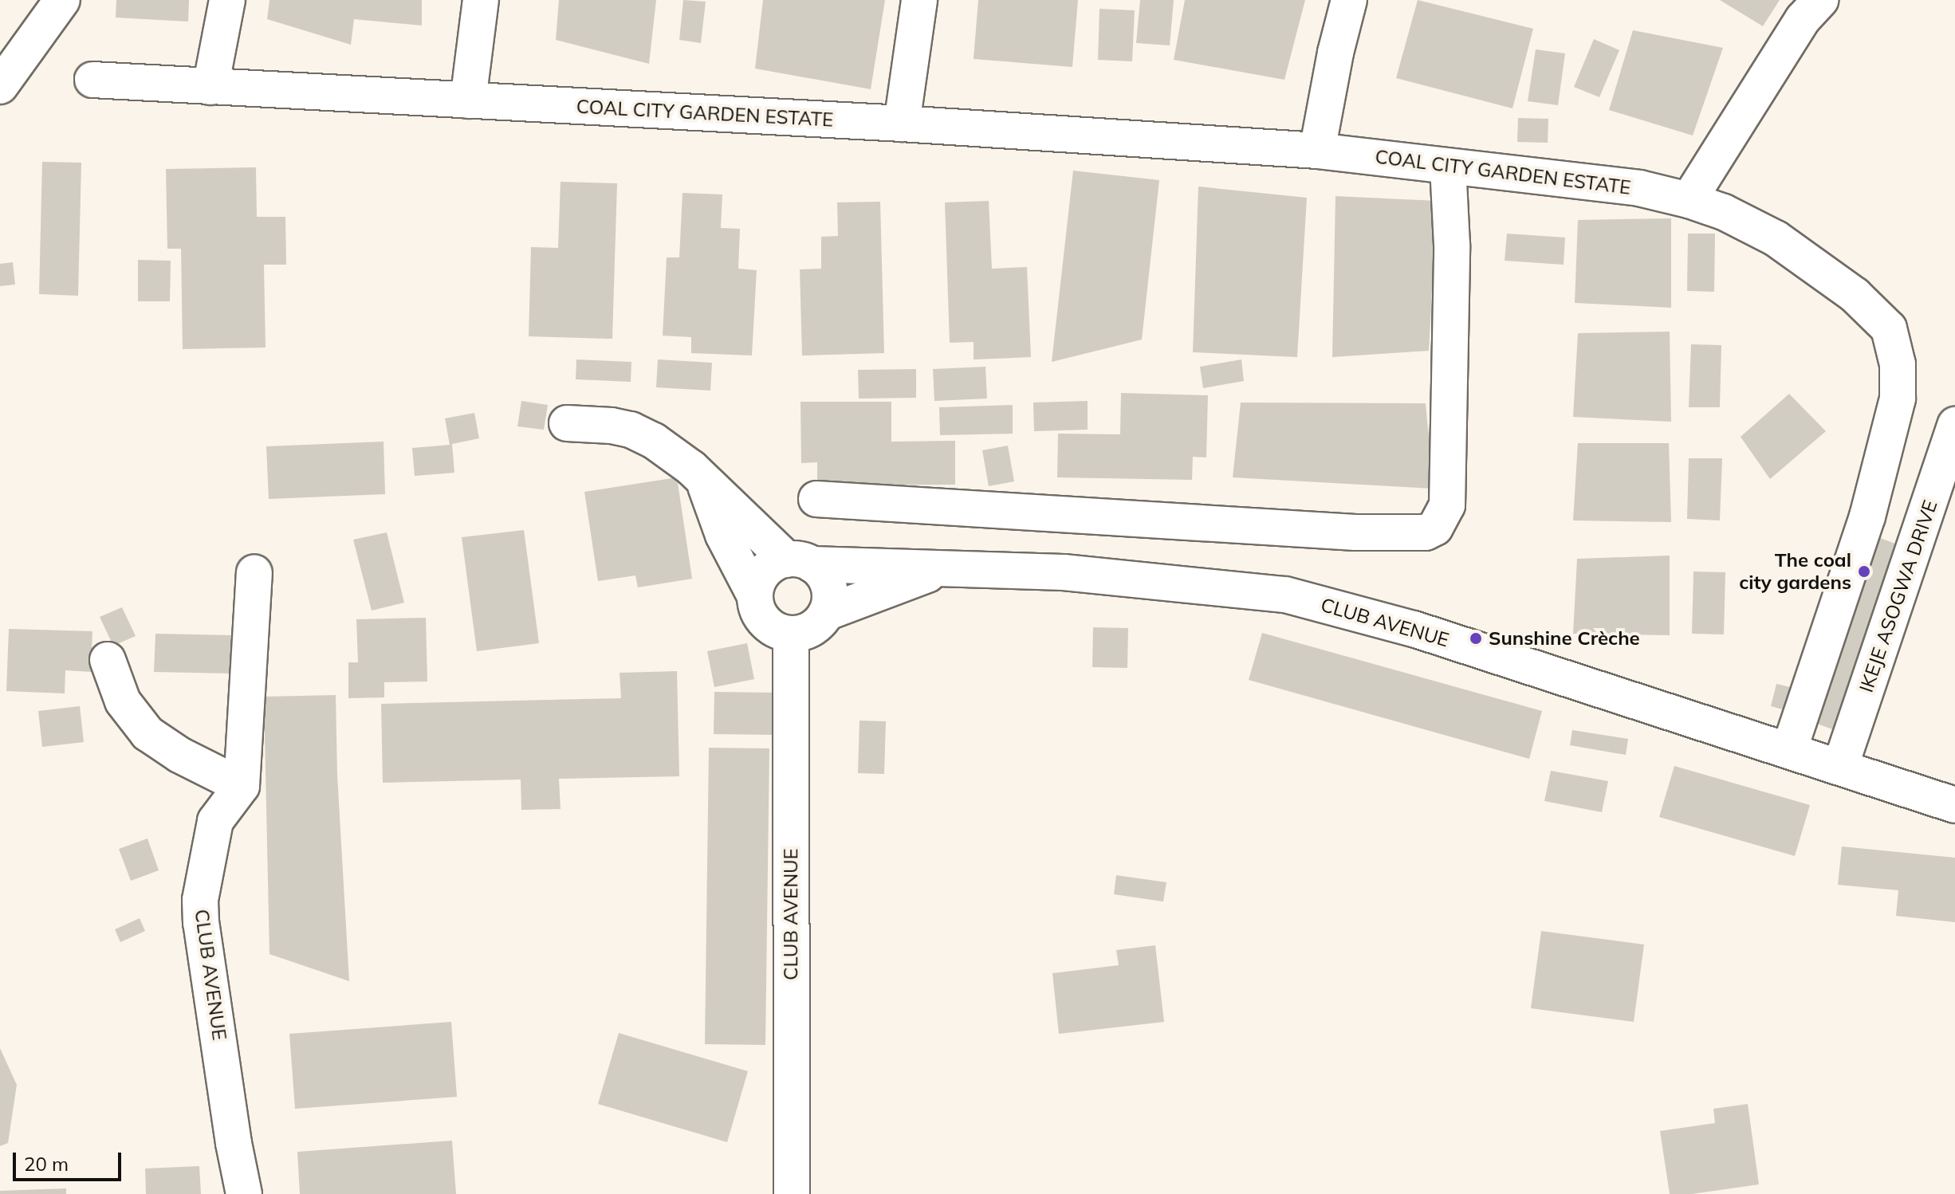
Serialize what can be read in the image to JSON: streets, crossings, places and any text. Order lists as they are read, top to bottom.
{
  "streets": {
    "street": ["COAL CITY GARDEN ESTATE", "IKEJE ASOGWA DRIVE", "CLUB AVENUE"]
  },
  "crossings": [
    ["COAL CITY GARDEN ESTATE", "CLUB AVENUE"],
    ["IKEJE ASOGWA DRIVE", "CLUB AVENUE"]
  ],
  "places": ["The coal city gardens", "Sunshine Crèche"],
  "scale_bar": "20 m"
}
